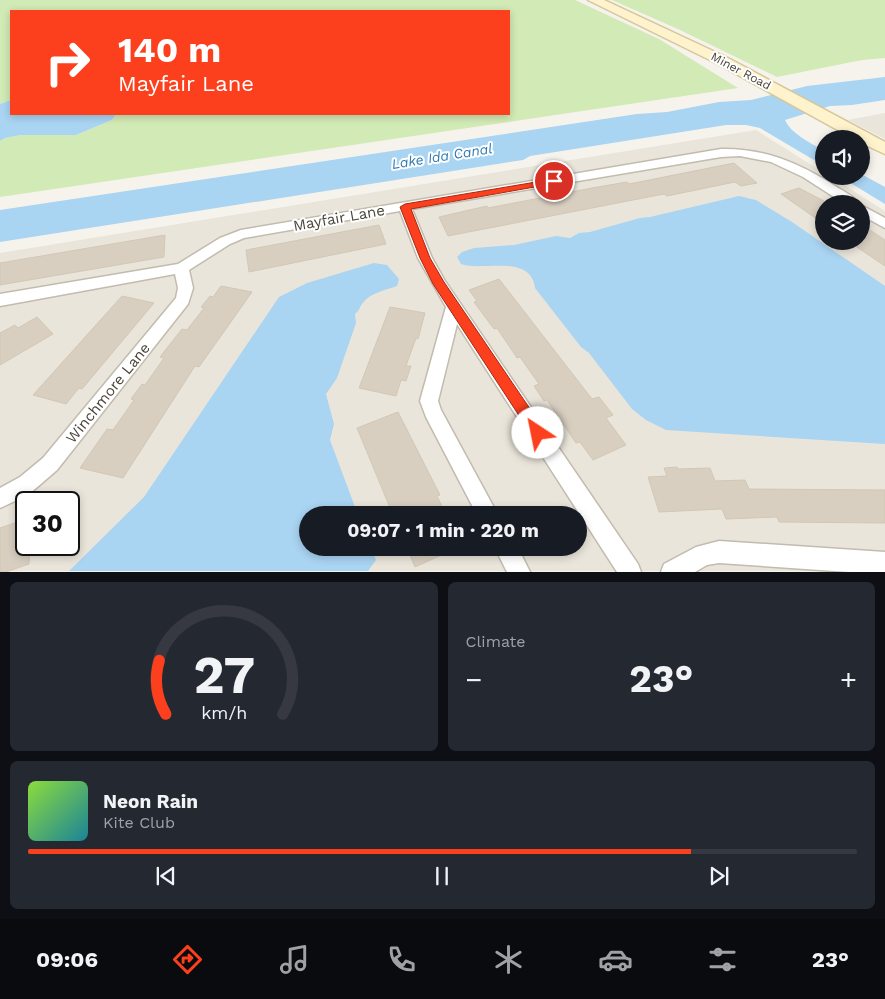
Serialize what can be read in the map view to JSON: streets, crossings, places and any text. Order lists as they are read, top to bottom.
{
  "streets": {
    "street": ["Miner Road", "Mayfair Lane", "Winchmore Lane"]
  },
  "crossings": [
    ["Mayfair Lane", "Winchmore Lane"]
  ],
  "water": ["Lake Ida Canal"],
  "page": {
    "turn": ["140 m", "Mayfair Lane"],
    "limit": "30",
    "trip": "09:07 · 1 min · 220 m",
    "tile": "Climate",
    "heat": ["−", "23°", "+"],
    "song": ["Neon Rain", "Kite Club"],
    "tabs": ["09:06", "23°"],
    "gauge": ["27", "km/h"]
  }
}
